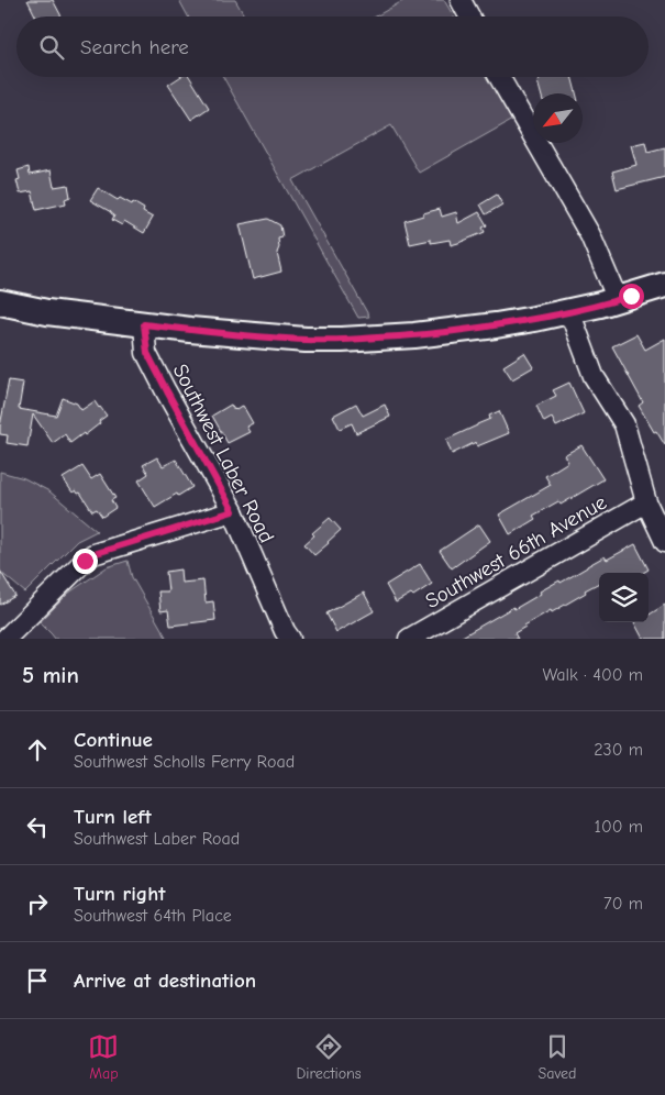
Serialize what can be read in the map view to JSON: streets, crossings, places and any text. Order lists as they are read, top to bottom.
{
  "streets": {
    "street": ["Southwest Laber Road", "Southwest 66th Avenue"]
  },
  "north": "bottom left",
  "page": {
    "search": "Search here",
    "heading": ["5 min", "Walk · 400 m"],
    "list": [
      ["Continue", "Southwest Scholls Ferry Road", "230 m"],
      ["Turn left", "Southwest Laber Road", "100 m"],
      ["Turn right", "Southwest 64th Place", "70 m"],
      "Arrive at destination"
    ],
    "nav": ["Map", "Directions", "Saved"]
  }
}
